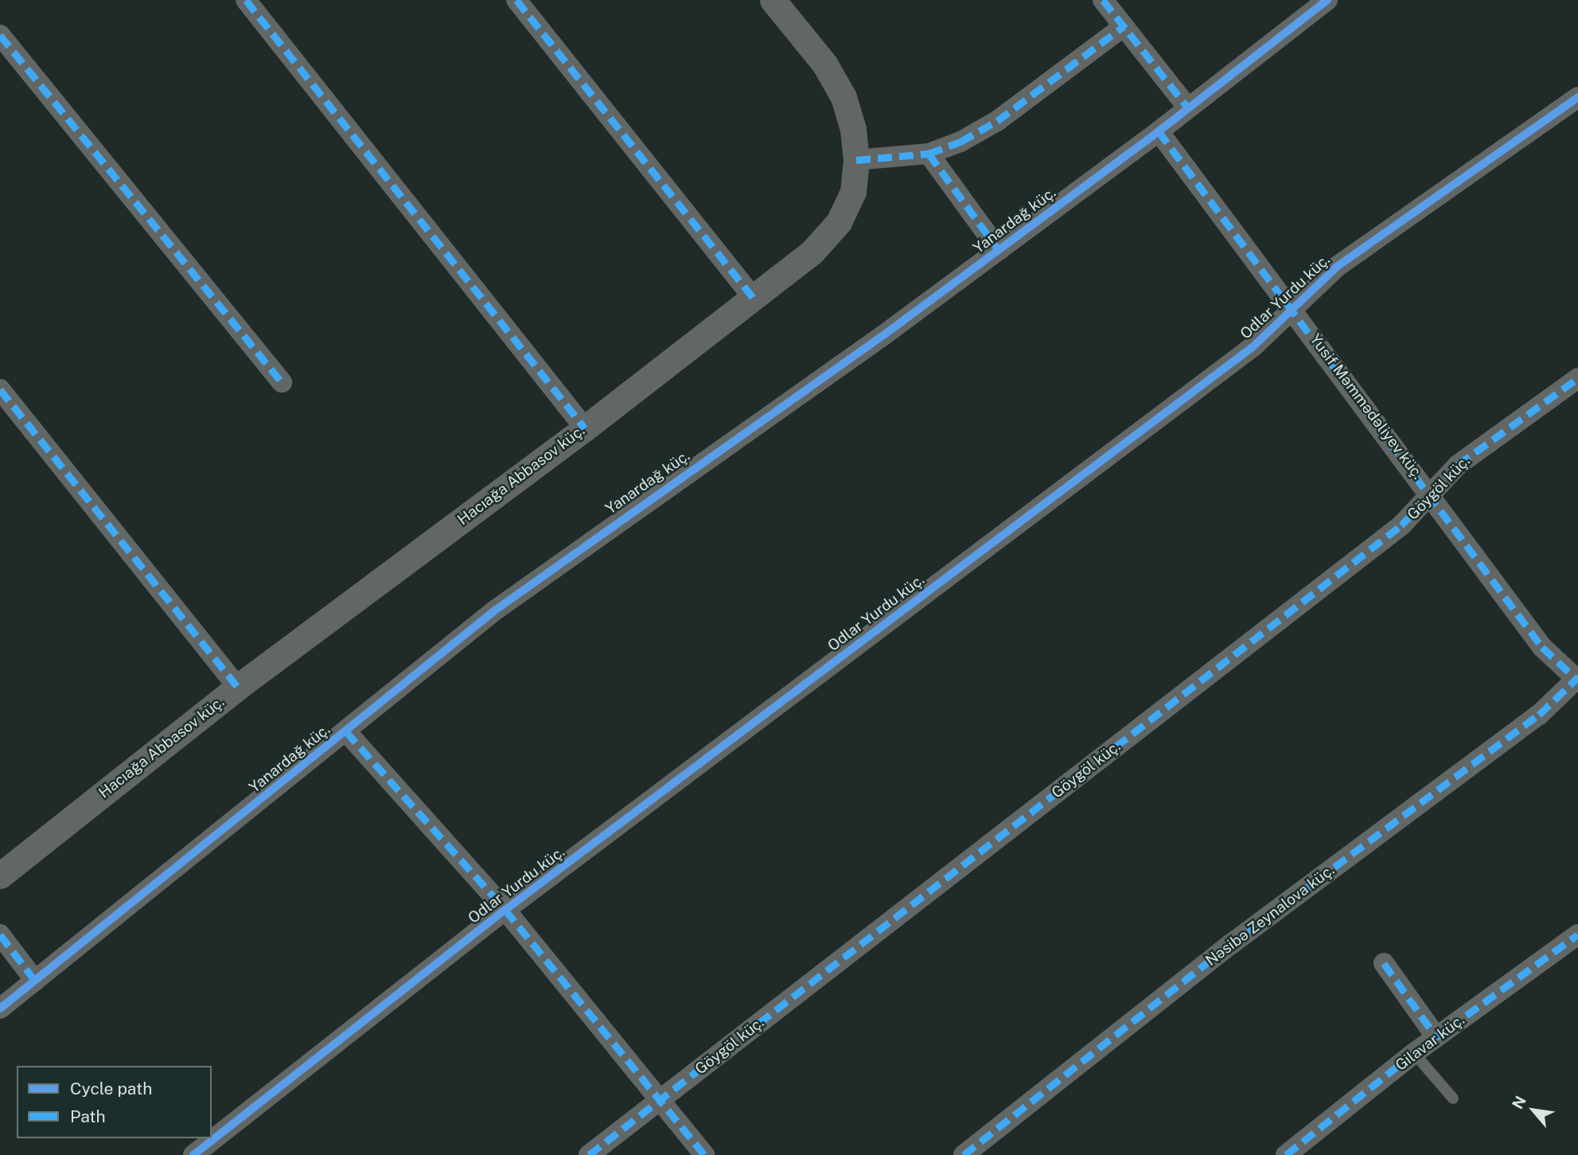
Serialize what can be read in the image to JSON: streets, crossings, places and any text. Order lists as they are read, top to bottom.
{
  "streets": {
    "street": [
      "Yanardağ küç.",
      "Odlar Yurdu küç.",
      "Yusif Məmmədəliyev küç.",
      "Hacıağa Abbasov küç.",
      "Göygöl küç.",
      "Nəsibə Zeynalova küç.",
      "Gilavar küç."
    ]
  },
  "crossings": [
    ["Yanardağ küç.", "Yusif Məmmədəliyev küç."],
    ["Odlar Yurdu küç.", "Yusif Məmmədəliyev küç."],
    ["Yusif Məmmədəliyev küç.", "Göygöl küç."],
    ["Yusif Məmmədəliyev küç.", "Nəsibə Zeynalova küç."]
  ],
  "legend": ["Cycle path", "Path"],
  "north": "top left"
}
